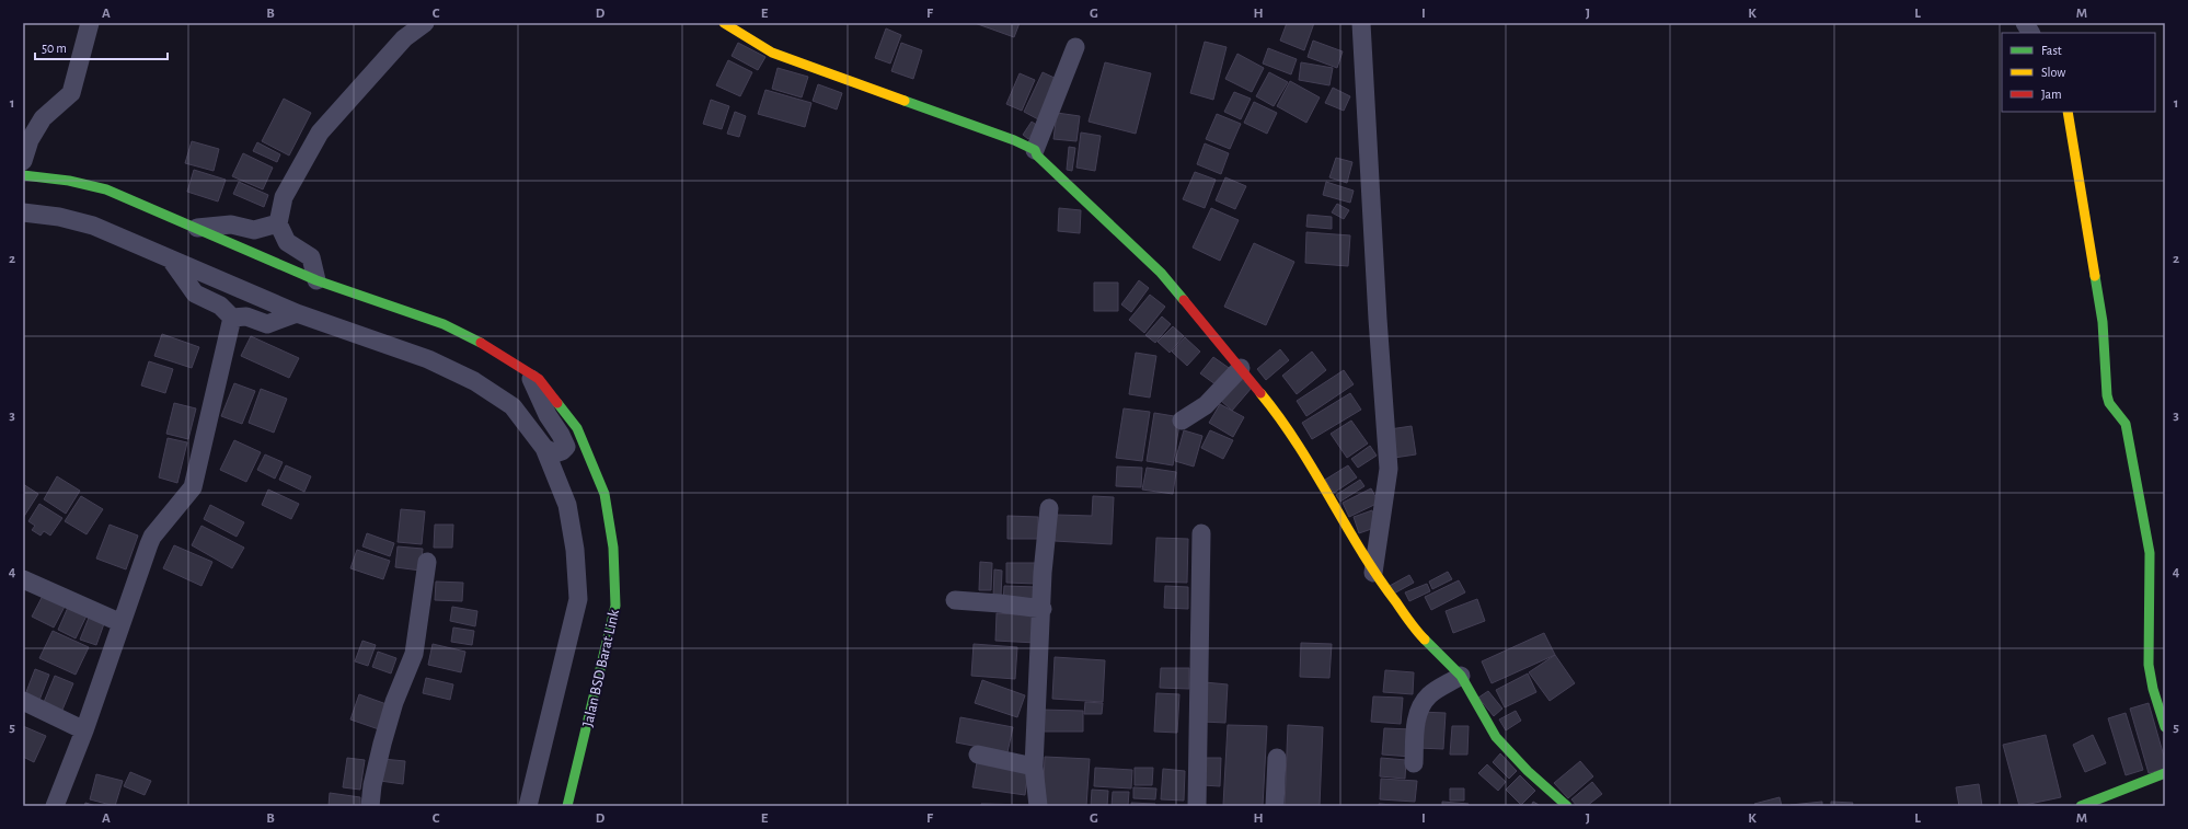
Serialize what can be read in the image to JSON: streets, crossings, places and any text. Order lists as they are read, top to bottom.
{
  "streets": {
    "street": ["Jalan BSD Barat Link"]
  },
  "legend": ["Fast", "Slow", "Jam"],
  "scale_bar": "50 m",
  "grid": {
    "columns": [
      "A",
      "B",
      "C",
      "D",
      "E",
      "F",
      "G",
      "H",
      "I",
      "J",
      "K",
      "L",
      "M"
    ],
    "rows": [
      "1",
      "2",
      "3",
      "4",
      "5"
    ]
  }
}
